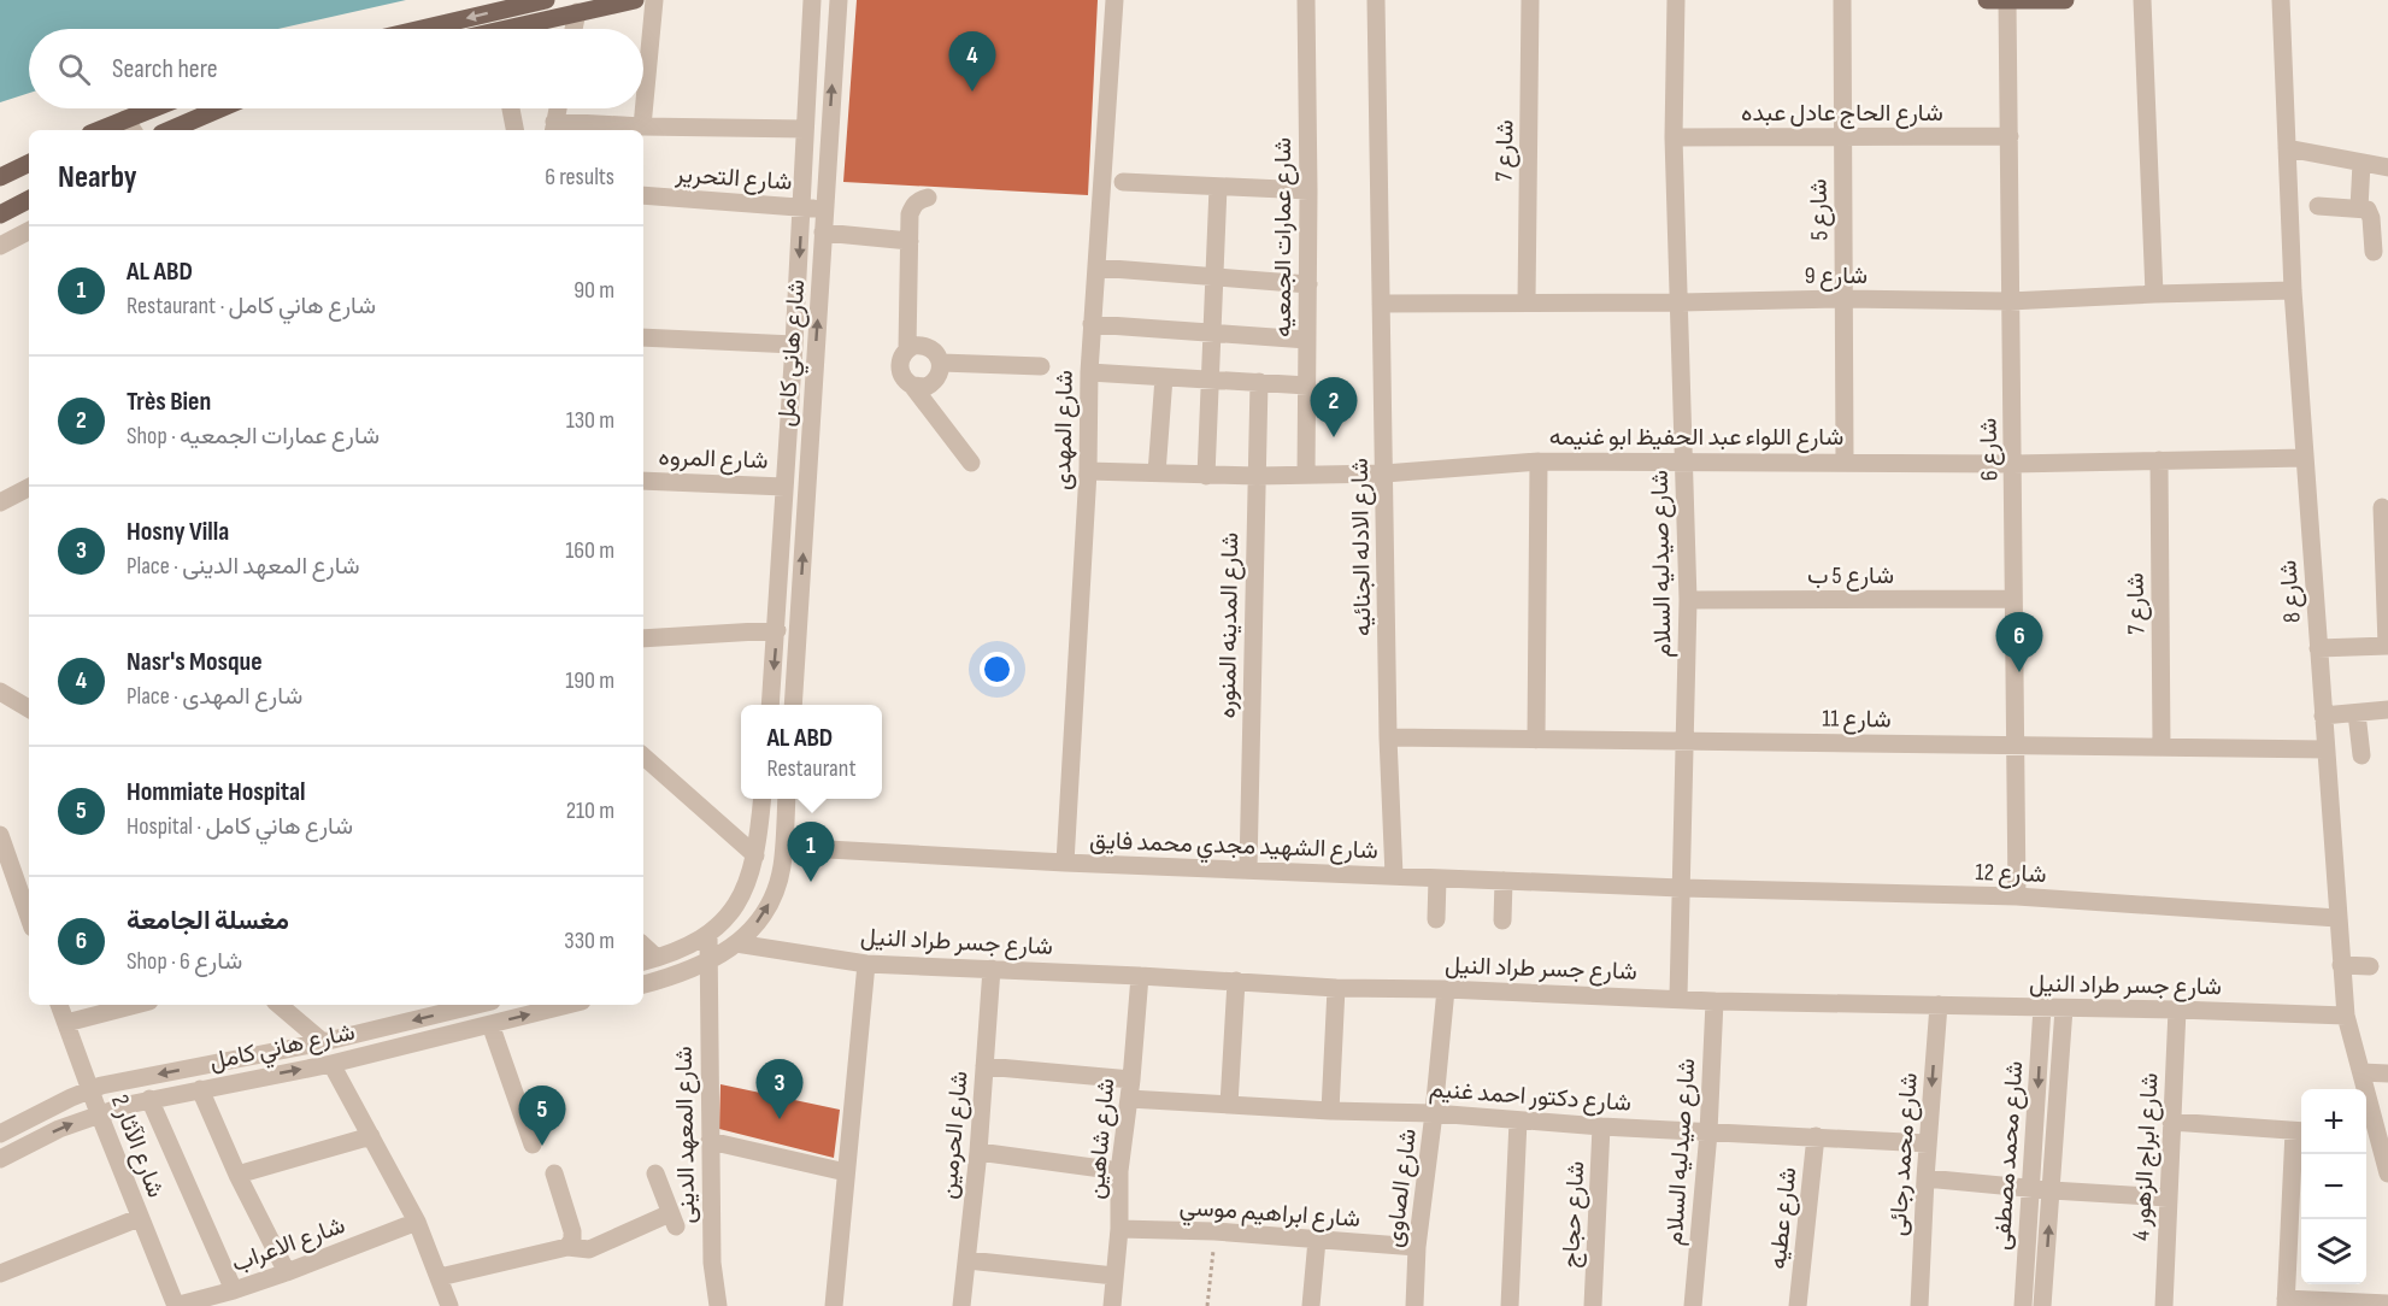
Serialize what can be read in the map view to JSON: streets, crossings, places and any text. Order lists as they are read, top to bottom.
{
  "streets": {
    "street": [
      "شارع الحاج عادل عبده",
      "شارع 7",
      "شارع التحرير",
      "شارع 5",
      "شارع عمارات الجمعيه",
      "شارع 9",
      "شارع هاني كامل",
      "شارع المهدى",
      "شارع اللواء عبد الحفيظ ابو غنيمه",
      "شارع 6",
      "شارع المروه",
      "شارع الادله الجنائيه",
      "شارع صيدليه السلام",
      "شارع 5 ب",
      "شارع 8",
      "شارع المدينه المنوره",
      "شارع 11",
      "شارع الشهيد مجدي محمد فايق",
      "شارع 12",
      "شارع جسر طراد النيل",
      "شارع دكتور احمد غنيم",
      "شارع المعهد الدينى",
      "شارع الحرمين",
      "شارع شاهين",
      "شارع الآثار 2",
      "شارع محمد رجائى",
      "شارع محمد مصطفى",
      "شارع ابراج الزهور 4",
      "شارع الصاوى",
      "شارع ابراهيم موسي",
      "شارع حجاج",
      "شارع عطيه",
      "شارع الاعراب"
    ]
  },
  "crossings": [
    ["شارع الحاج عادل عبده", "شارع 5"],
    ["شارع الحاج عادل عبده", "شارع 6"],
    ["شارع الحاج عادل عبده", "شارع صيدليه السلام"],
    ["شارع 7", "شارع 9"],
    ["شارع 7", "شارع اللواء عبد الحفيظ ابو غنيمه"],
    ["شارع 7", "شارع 11"],
    ["شارع التحرير", "شارع هاني كامل"],
    ["شارع 5", "شارع 9"],
    ["شارع 5", "شارع اللواء عبد الحفيظ ابو غنيمه"],
    ["شارع عمارات الجمعيه", "شارع اللواء عبد الحفيظ ابو غنيمه"],
    ["شارع 9", "شارع 6"],
    ["شارع 9", "شارع الادله الجنائيه"],
    ["شارع 9", "شارع صيدليه السلام"],
    ["شارع 9", "شارع 8"],
    ["شارع هاني كامل", "شارع المروه"],
    ["شارع هاني كامل", "شارع الآثار 2"],
    ["شارع المهدى", "شارع اللواء عبد الحفيظ ابو غنيمه"],
    ["شارع المهدى", "شارع الشهيد مجدي محمد فايق"],
    ["شارع اللواء عبد الحفيظ ابو غنيمه", "شارع 6"],
    ["شارع اللواء عبد الحفيظ ابو غنيمه", "شارع الادله الجنائيه"],
    ["شارع اللواء عبد الحفيظ ابو غنيمه", "شارع صيدليه السلام"],
    ["شارع اللواء عبد الحفيظ ابو غنيمه", "شارع 8"],
    ["شارع اللواء عبد الحفيظ ابو غنيمه", "شارع المدينه المنوره"],
    ["شارع 6", "شارع 5 ب"],
    ["شارع 6", "شارع 11"],
    ["شارع 6", "شارع 12"],
    ["شارع الادله الجنائيه", "شارع 11"],
    ["شارع الادله الجنائيه", "شارع الشهيد مجدي محمد فايق"],
    ["شارع صيدليه السلام", "شارع 5 ب"],
    ["شارع صيدليه السلام", "شارع 11"],
    ["شارع صيدليه السلام", "شارع الشهيد مجدي محمد فايق"],
    ["شارع صيدليه السلام", "شارع 12"],
    ["شارع صيدليه السلام", "شارع جسر طراد النيل"],
    ["شارع صيدليه السلام", "شارع دكتور احمد غنيم"],
    ["شارع 8", "شارع 11"],
    ["شارع 8", "شارع 12"],
    ["شارع 8", "شارع جسر طراد النيل"],
    ["شارع المدينه المنوره", "شارع الشهيد مجدي محمد فايق"],
    ["شارع الشهيد مجدي محمد فايق", "شارع 12"],
    ["شارع جسر طراد النيل", "شارع الحرمين"],
    ["شارع جسر طراد النيل", "شارع شاهين"],
    ["شارع جسر طراد النيل", "شارع محمد رجائى"],
    ["شارع جسر طراد النيل", "شارع محمد مصطفى"],
    ["شارع جسر طراد النيل", "شارع ابراج الزهور 4"],
    ["شارع جسر طراد النيل", "شارع الصاوى"],
    ["شارع دكتور احمد غنيم", "شارع الحرمين"],
    ["شارع دكتور احمد غنيم", "شارع شاهين"],
    ["شارع دكتور احمد غنيم", "شارع محمد رجائى"],
    ["شارع دكتور احمد غنيم", "شارع الصاوى"],
    ["شارع دكتور احمد غنيم", "شارع حجاج"],
    ["شارع دكتور احمد غنيم", "شارع عطيه"],
    ["شارع شاهين", "شارع ابراهيم موسي"],
    ["شارع الآثار 2", "شارع الاعراب"],
    ["شارع الصاوى", "شارع ابراهيم موسي"]
  ],
  "one_way": ["شارع محمد رجائى"],
  "page": {
    "search": "Search here",
    "pins": [
      "4",
      "2",
      "6",
      "1",
      "3",
      "5"
    ],
    "heading": ["Nearby", "6 results"],
    "list": [
      {
        "mark": "1",
        "name": "AL ABD",
        "note": "Restaurant · شارع هاني كامل",
        "value": "90 m"
      },
      {
        "mark": "2",
        "name": "Très Bien",
        "note": "Shop · شارع عمارات الجمعيه",
        "value": "130 m"
      },
      {
        "mark": "3",
        "name": "Hosny Villa",
        "note": "Place · شارع المعهد الدينى",
        "value": "160 m"
      },
      {
        "mark": "4",
        "name": "Nasr's Mosque",
        "note": "Place · شارع المهدى",
        "value": "190 m"
      },
      {
        "mark": "5",
        "name": "Hommiate Hospital",
        "note": "Hospital · شارع هاني كامل",
        "value": "210 m"
      },
      {
        "mark": "6",
        "name": "مغسلة الجامعة",
        "note": "Shop · شارع 6",
        "value": "330 m"
      }
    ],
    "popup": ["AL ABD", "Restaurant"],
    "map_buttons": ["+", "−"]
  }
}
